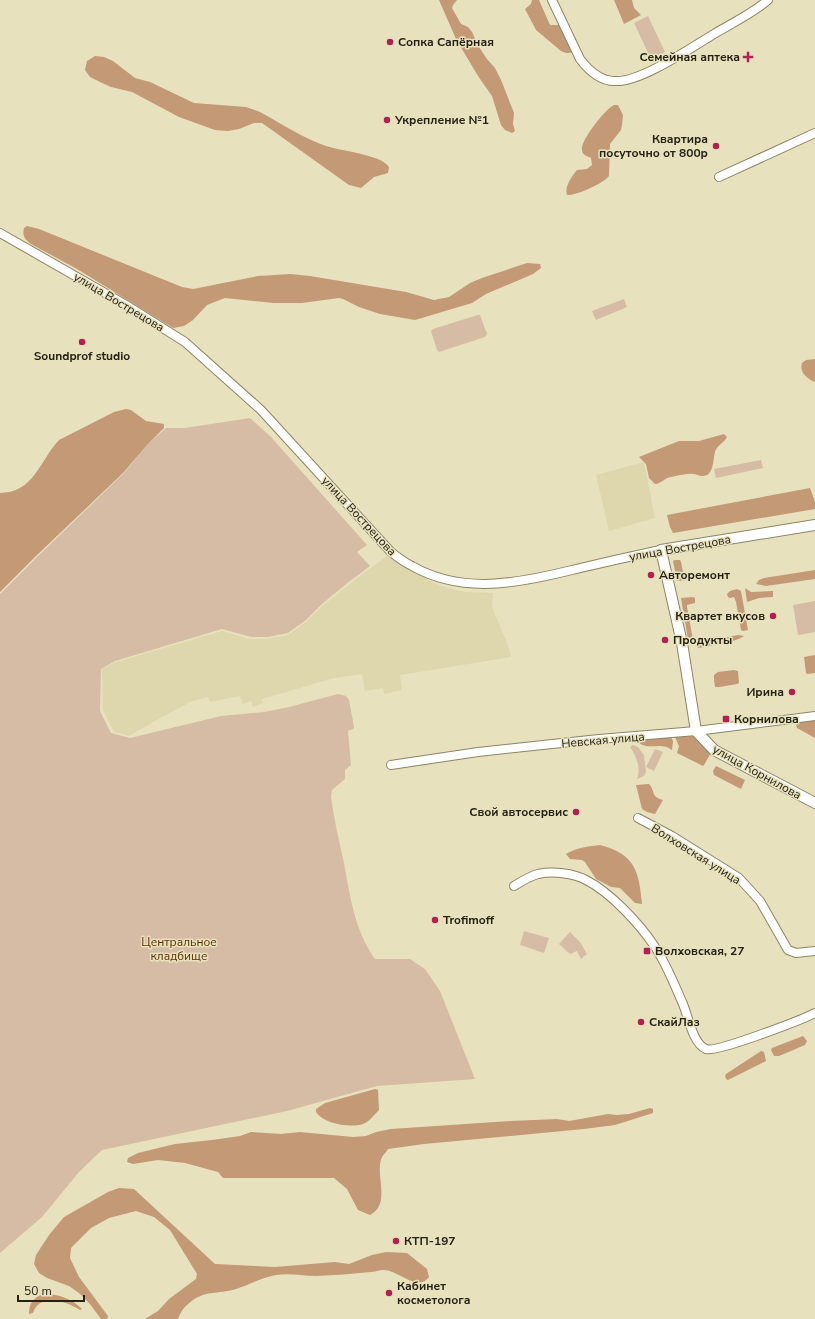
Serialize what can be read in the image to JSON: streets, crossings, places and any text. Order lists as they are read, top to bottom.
{
  "streets": {
    "street": [
      "улица Вострецова",
      "Невская улица",
      "улица Корнилова",
      "Волховская улица"
    ]
  },
  "crossings": [
    ["Невская улица", "улица Корнилова"]
  ],
  "parks": ["Центральное кладбище"],
  "places": {
    "other": [
      "Сопка Сапёрная",
      "Укрепление №1",
      "Квартира посуточно от 800р",
      "Soundprof studio",
      "Авторемонт",
      "Квартет вкусов",
      "Продукты",
      "Ирина",
      "Свой автосервис",
      "Trofimoff",
      "СкайЛаз",
      "КТП-197",
      "Кабинет косметолога"
    ],
    "health": ["Семейная аптека"],
    "transit": ["Корнилова", "Волховская, 27"]
  },
  "scale_bar": "50 m"
}
